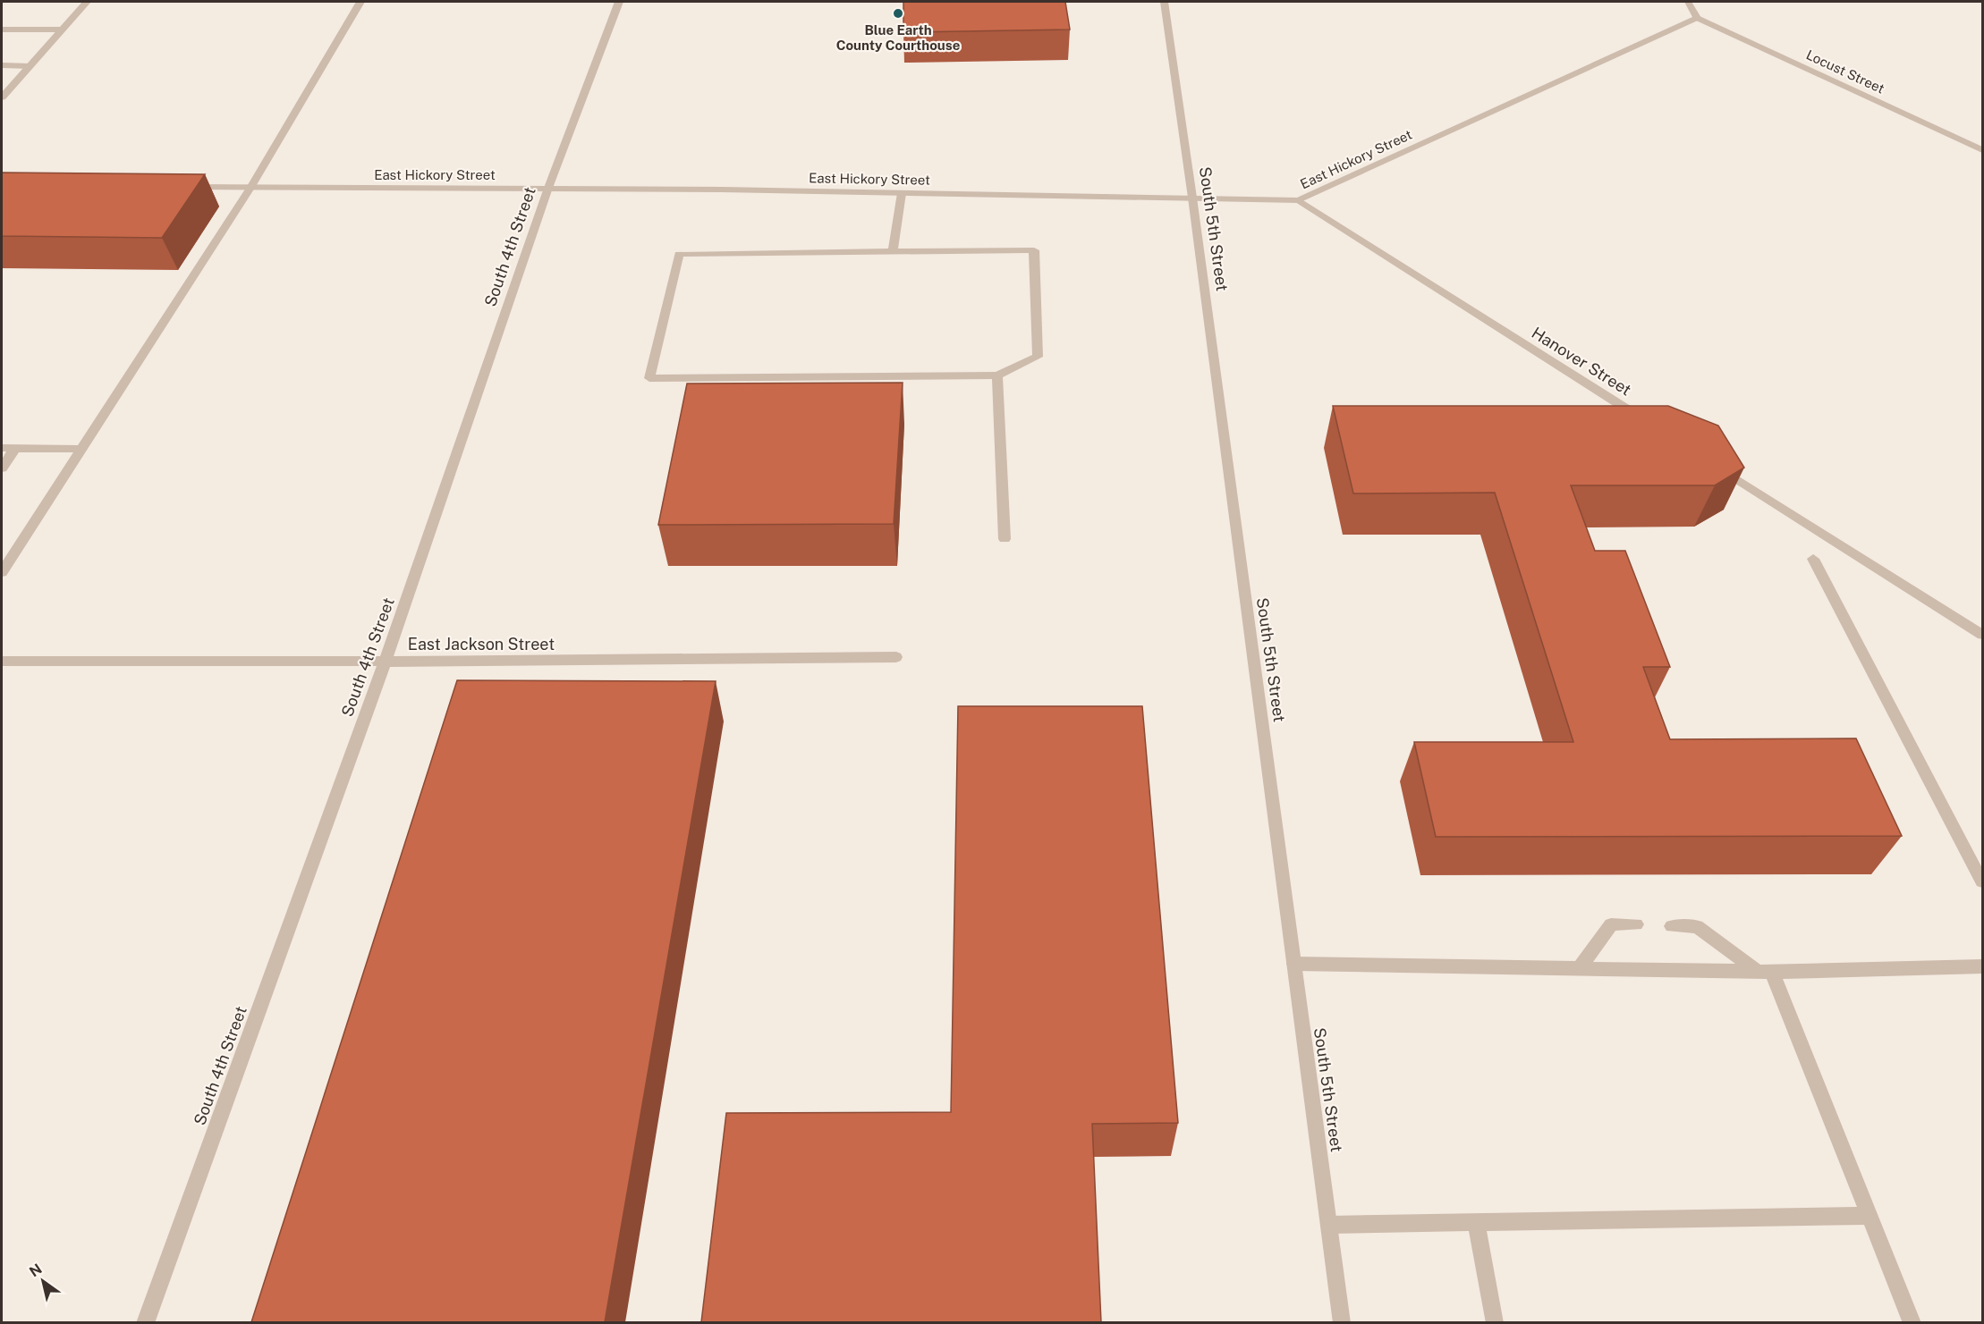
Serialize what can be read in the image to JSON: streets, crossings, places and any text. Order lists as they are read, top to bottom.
{
  "streets": {
    "street": [
      "Locust Street",
      "East Hickory Street",
      "South 5th Street",
      "South 4th Street",
      "Hanover Street",
      "East Jackson Street"
    ]
  },
  "crossings": [
    ["Locust Street", "East Hickory Street"],
    ["East Hickory Street", "South 5th Street"],
    ["East Hickory Street", "South 4th Street"],
    ["East Hickory Street", "Hanover Street"],
    ["South 4th Street", "East Jackson Street"]
  ],
  "places": ["Blue Earth County Courthouse"],
  "north": "top left"
}
